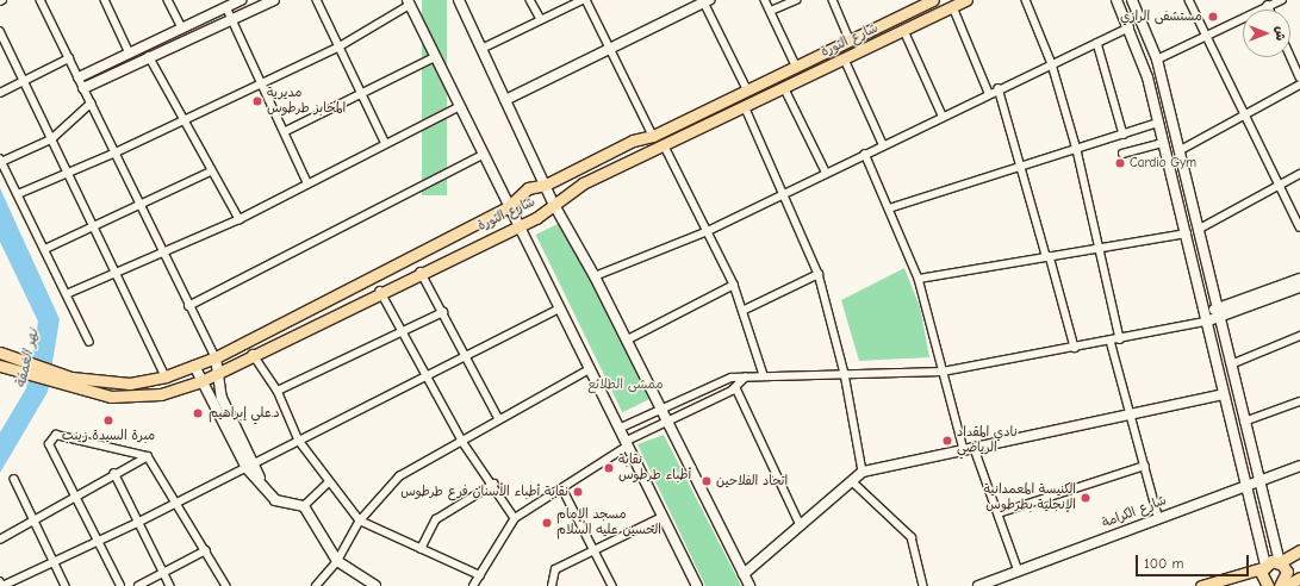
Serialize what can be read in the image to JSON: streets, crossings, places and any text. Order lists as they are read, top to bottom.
{
  "streets": {
    "main road": ["شارع الثورة"],
    "street": ["شارع الكرامة"]
  },
  "water": ["نهر الغمقة"],
  "parks": ["ممشى الطلائع"],
  "places": [
    "مستشفى الرازي",
    "مديرية المخابز طرطوس",
    "Cardio Gym",
    "د.علي إبراهيم",
    "مبرة السيدة زينب",
    "نادي المقداد الرياضي",
    "نقابة أطباء طرطوس",
    "اتحاد الفلاحين",
    "نقابة أطباء الأسنان فرع طرطوس",
    "الكنيسة المعمدانية الإنجلية بطرطوس",
    "مسجد الإمام الحسين عليه السلام"
  ],
  "scale_bar": "100 m",
  "north": "right"
}
